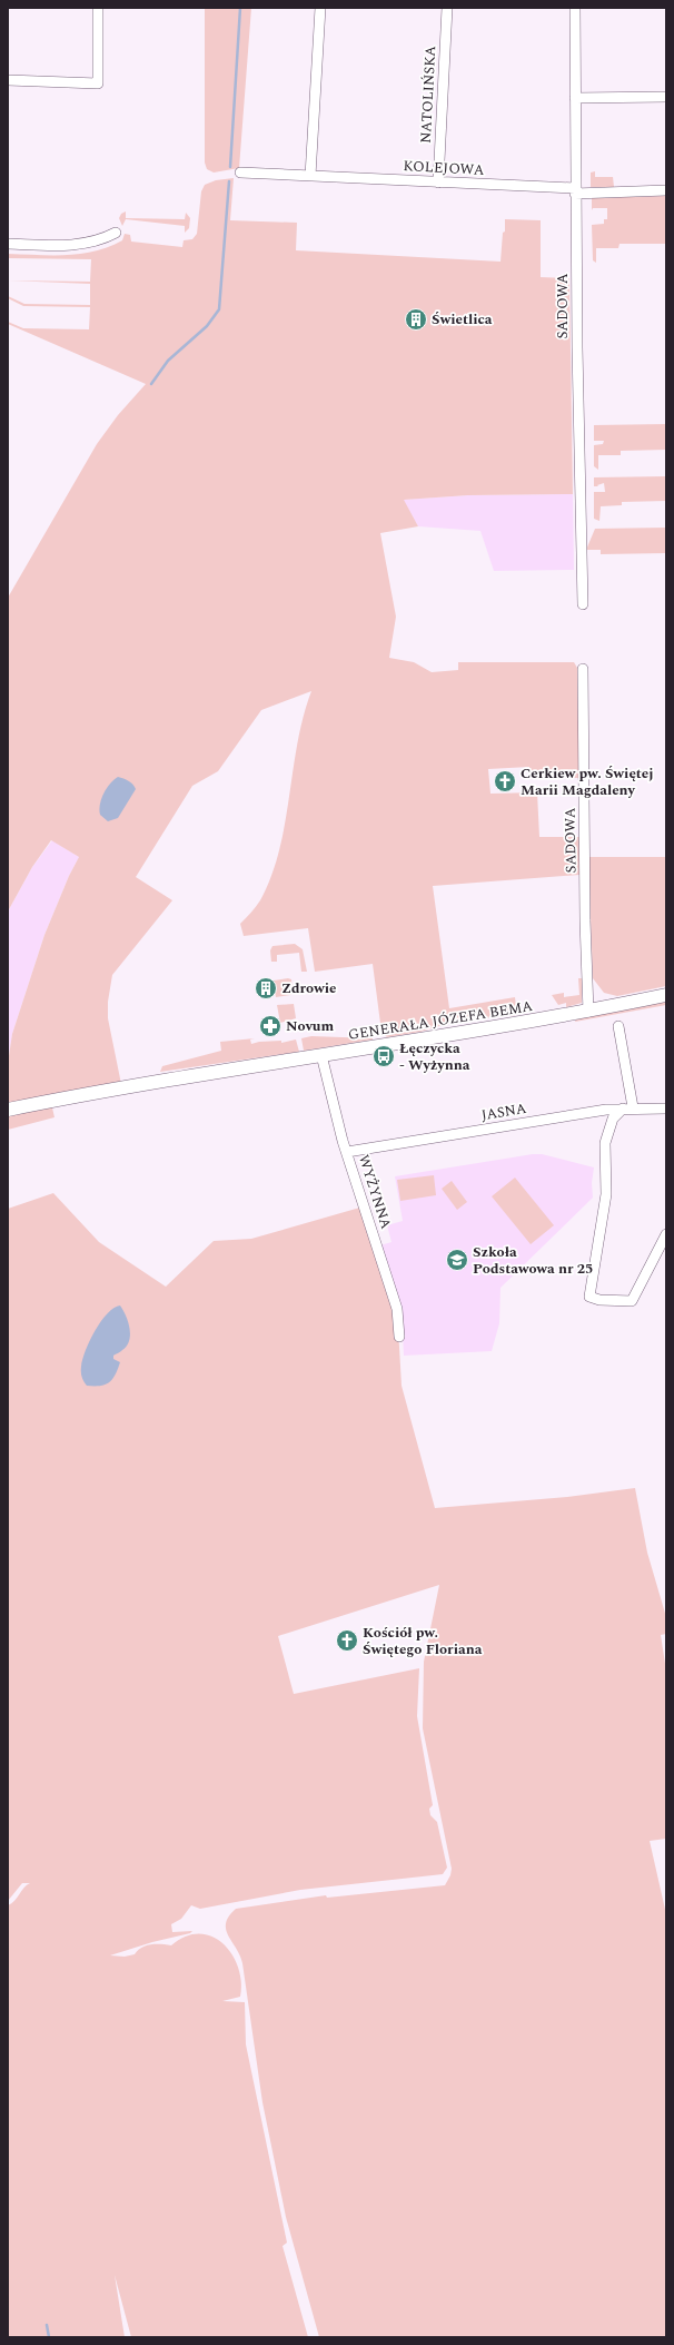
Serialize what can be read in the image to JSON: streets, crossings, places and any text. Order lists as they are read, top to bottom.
{
  "streets": {
    "street": [
      "NATOLIŃSKA",
      "KOLEJOWA",
      "SADOWA",
      "GENERAŁA JÓZEFA BEMA",
      "JASNA",
      "WYŻYNNA"
    ]
  },
  "crossings": [
    ["NATOLIŃSKA", "KOLEJOWA"],
    ["KOLEJOWA", "SADOWA"],
    ["SADOWA", "GENERAŁA JÓZEFA BEMA"],
    ["GENERAŁA JÓZEFA BEMA", "WYŻYNNA"],
    ["JASNA", "WYŻYNNA"]
  ],
  "places": {
    "building": ["Świetlica", "Zdrowie"],
    "church": ["Cerkiew pw. Świętej Marii Magdaleny", "Kościół pw. Świętego Floriana"],
    "pharmacy": ["Novum"],
    "bus stop": ["Łęczycka - Wyżynna"],
    "school or university": ["Szkoła Podstawowa nr 25"]
  }
}
